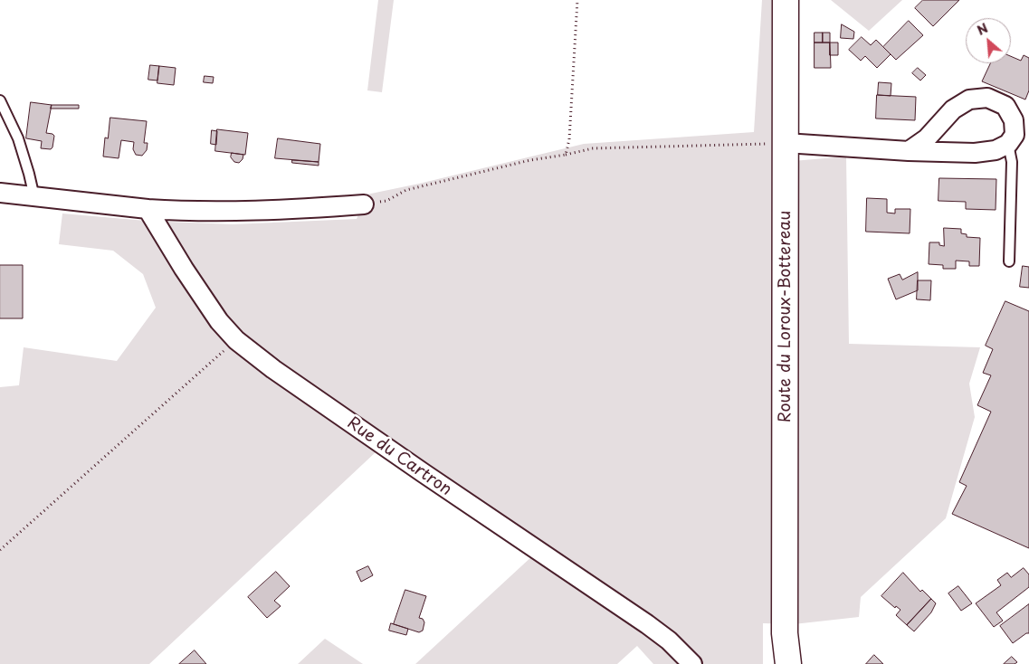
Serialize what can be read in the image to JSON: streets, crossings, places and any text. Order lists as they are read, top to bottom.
{
  "streets": {
    "main road": ["Route du Loroux-Bottereau"],
    "street": ["Rue du Cartron"]
  },
  "north": "top left"
}
